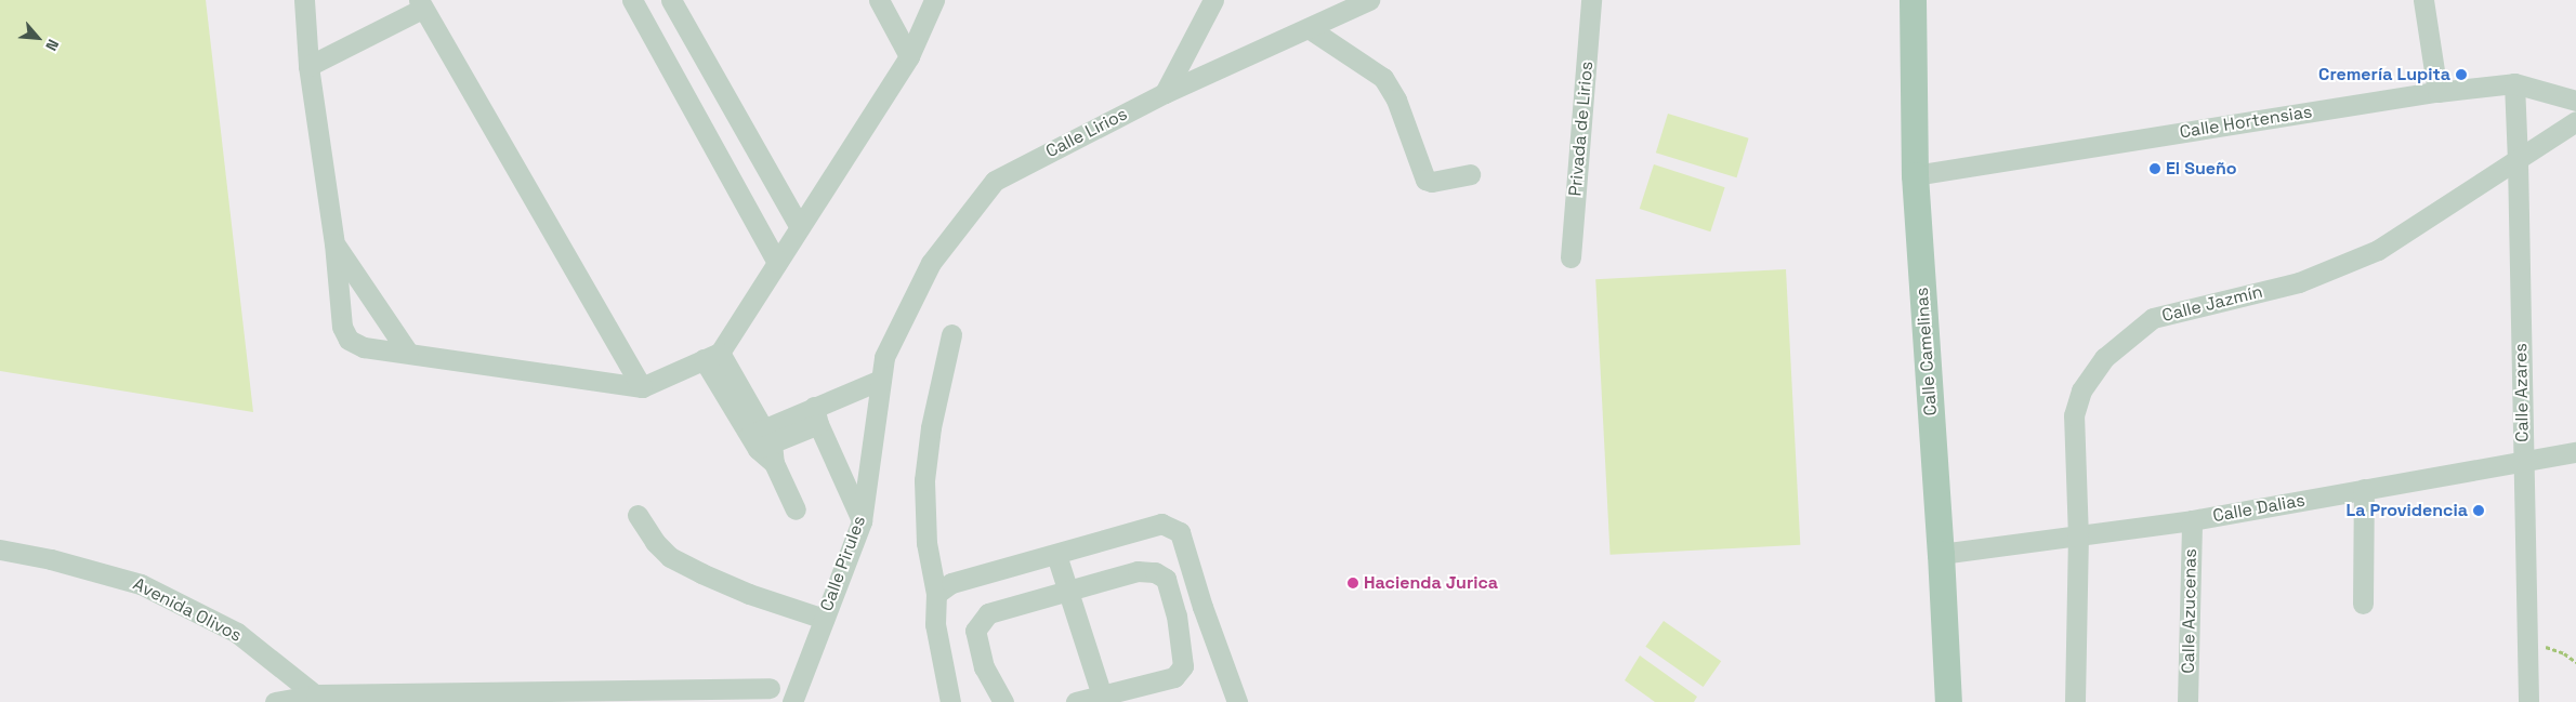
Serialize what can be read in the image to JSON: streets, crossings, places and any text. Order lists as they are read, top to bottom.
{
  "streets": {
    "main road": ["Calle Camelinas"],
    "street": [
      "Calle Hortensias",
      "Privada de Lirios",
      "Calle Lirios",
      "Calle Jazmín",
      "Calle Azares",
      "Calle Dalias",
      "Calle Pirules",
      "Avenida Olivos",
      "Calle Azucenas"
    ]
  },
  "crossings": [
    ["Calle Hortensias", "Calle Camelinas"],
    ["Calle Hortensias", "Calle Azares"],
    ["Calle Lirios", "Calle Pirules"],
    ["Calle Jazmín", "Calle Azares"],
    ["Calle Jazmín", "Calle Dalias"],
    ["Calle Camelinas", "Calle Dalias"],
    ["Calle Azares", "Calle Dalias"],
    ["Calle Dalias", "Calle Azucenas"]
  ],
  "places": [
    "Cremería Lupita",
    "El Sueño",
    "La Providencia",
    "Hacienda Jurica"
  ],
  "north": "bottom right"
}
